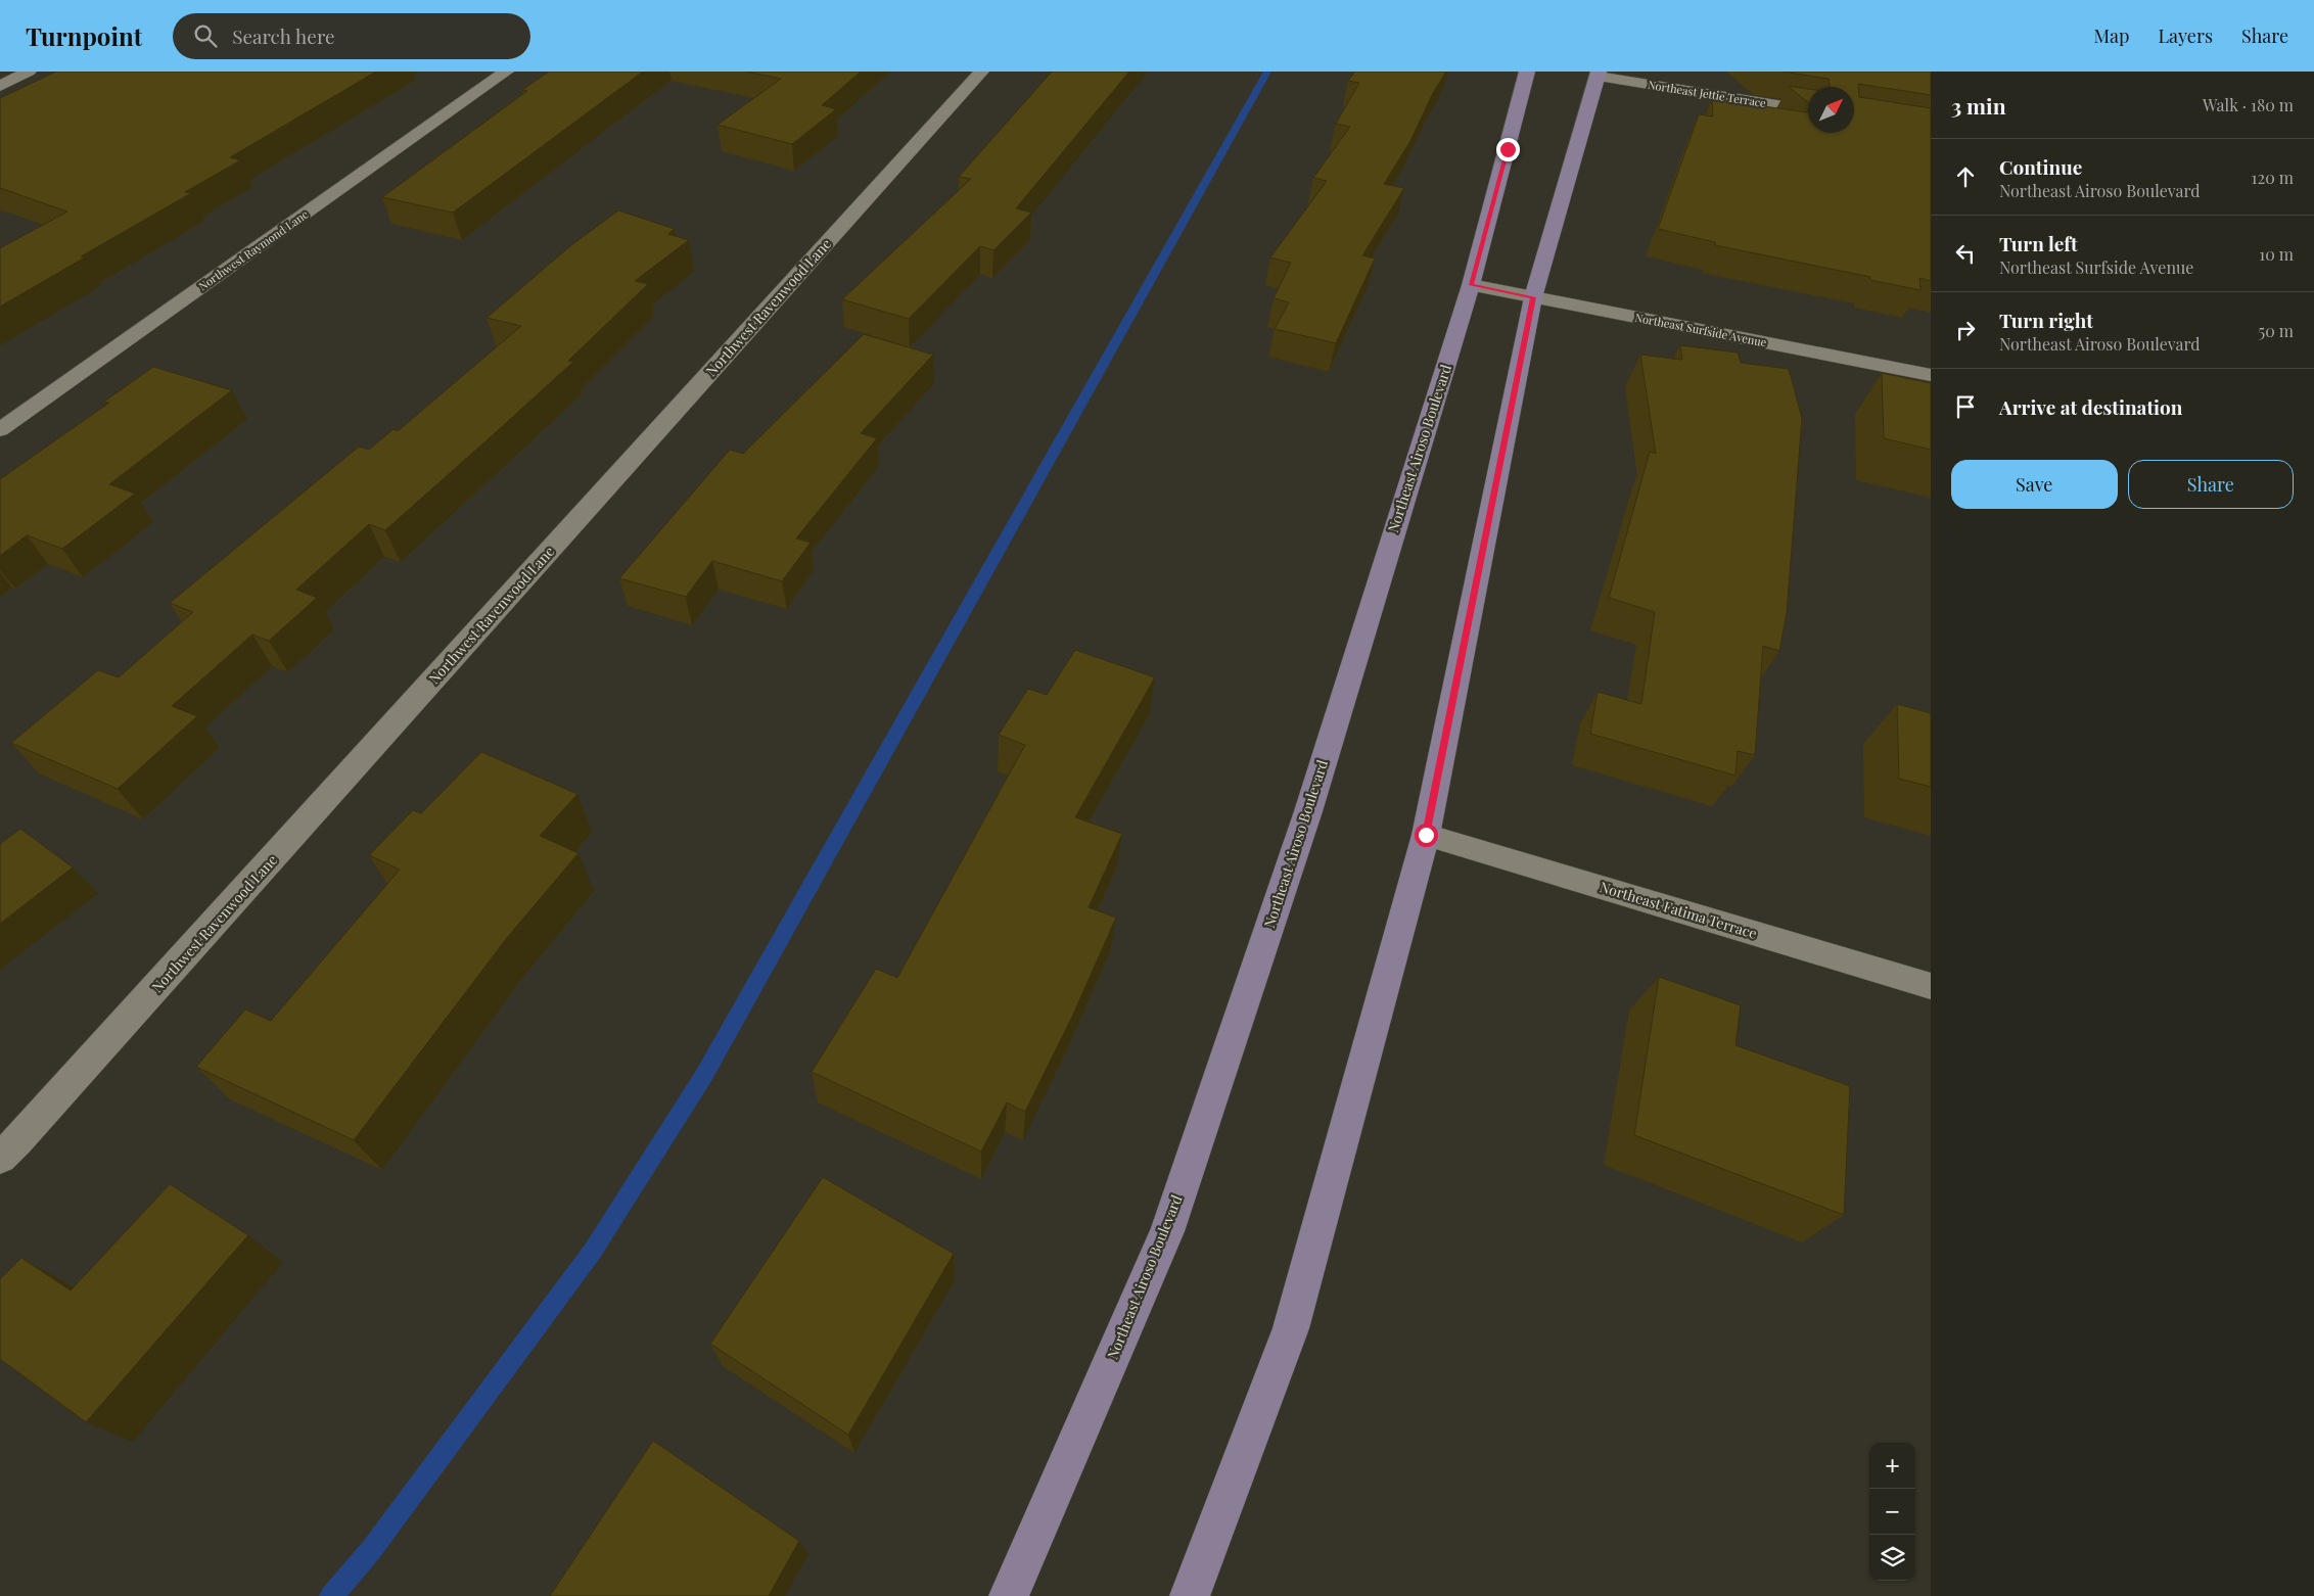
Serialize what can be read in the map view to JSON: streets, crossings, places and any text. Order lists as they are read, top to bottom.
{
  "streets": {
    "main road": ["Northeast Airoso Boulevard"],
    "street": [
      "Northeast Jettie Terrace",
      "Northwest Raymond Lane",
      "Northwest Ravenwood Lane",
      "Northeast Surfside Avenue",
      "Northeast Fatima Terrace"
    ]
  },
  "crossings": [
    ["Northeast Surfside Avenue", "Northeast Airoso Boulevard"]
  ],
  "north": "top right",
  "page": {
    "header": "Turnpoint",
    "search": "Search here",
    "nav": ["Map", "Layers", "Share"],
    "heading": ["3 min", "Walk · 180 m"],
    "list": [
      ["Continue", "Northeast Airoso Boulevard", "120 m"],
      ["Turn left", "Northeast Surfside Avenue", "10 m"],
      ["Turn right", "Northeast Airoso Boulevard", "50 m"],
      "Arrive at destination"
    ],
    "buttons": ["Save", "Share"],
    "map_buttons": ["+", "−"]
  }
}
